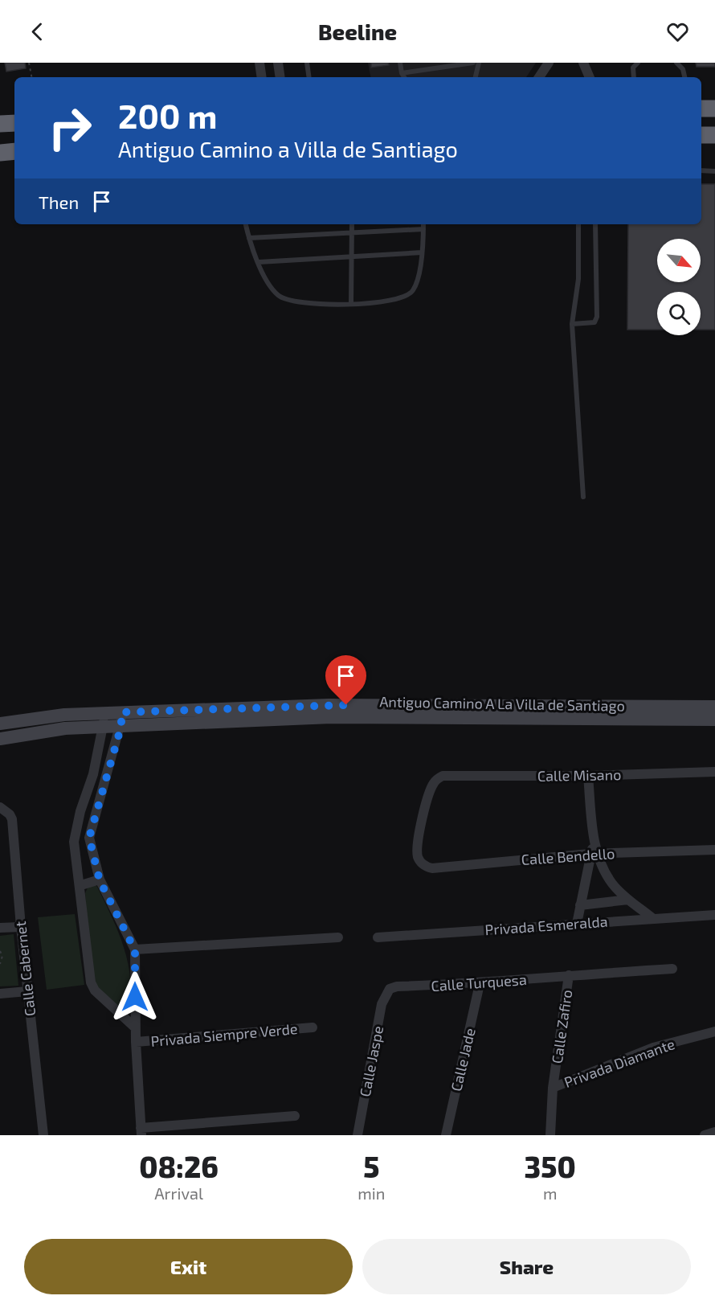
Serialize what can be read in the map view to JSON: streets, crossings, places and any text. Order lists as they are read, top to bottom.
{
  "streets": {
    "street": [
      "Antiguo Camino A La Villa de Santiago",
      "Calle Misano",
      "Calle Bendello",
      "Privada Esmeralda",
      "Calle Cabernet",
      "Calle Turquesa",
      "Calle Zafiro",
      "Privada Siempre Verde",
      "Calle Jade",
      "Calle Jaspe",
      "Privada Diamante"
    ]
  },
  "crossings": [
    ["Calle Misano", "Calle Bendello"],
    ["Calle Turquesa", "Calle Zafiro"],
    ["Calle Turquesa", "Calle Jade"],
    ["Calle Turquesa", "Calle Jaspe"],
    ["Calle Zafiro", "Privada Diamante"]
  ],
  "north": "bottom right",
  "page": {
    "header": "Beeline",
    "turn": ["200 m", "Antiguo Camino a Villa de Santiago"],
    "then": "Then",
    "eta": [
      "08:26",
      "Arrival",
      "5",
      "min",
      "350",
      "m"
    ],
    "buttons": ["Exit", "Share"]
  }
}
